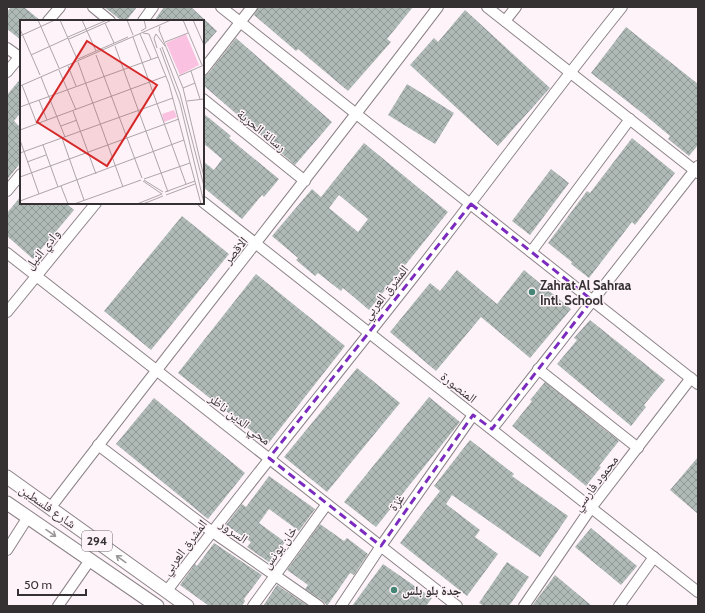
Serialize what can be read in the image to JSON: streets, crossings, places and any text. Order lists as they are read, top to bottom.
{
  "streets": {
    "main road": ["شارع فلسطين", "294"],
    "street": [
      "رسالة الحرية",
      "وادي النيل",
      "الاقصر",
      "المشرق العربي",
      "المنصورة",
      "محي الدين ناظر",
      "محمود فارسي",
      "غزة",
      "السرور",
      "خان يونس"
    ]
  },
  "crossings": [
    ["رسالة الحرية", "الاقصر"],
    ["وادي النيل", "محي الدين ناظر"],
    ["الاقصر", "المنصورة"],
    ["الاقصر", "محي الدين ناظر"],
    ["الاقصر", "شارع فلسطين"],
    ["الاقصر", "السرور"],
    ["المشرق العربي", "المنصورة"],
    ["المشرق العربي", "محي الدين ناظر"],
    ["المشرق العربي", "شارع فلسطين"],
    ["المشرق العربي", "السرور"],
    ["المنصورة", "محمود فارسي"],
    ["المنصورة", "غزة"],
    ["محي الدين ناظر", "غزة"],
    ["محي الدين ناظر", "خان يونس"],
    ["السرور", "خان يونس"]
  ],
  "places": ["Zahrat Al Sahraa Intl. School", "جدة بلو بلس"],
  "scale_bar": "50 m"
}
